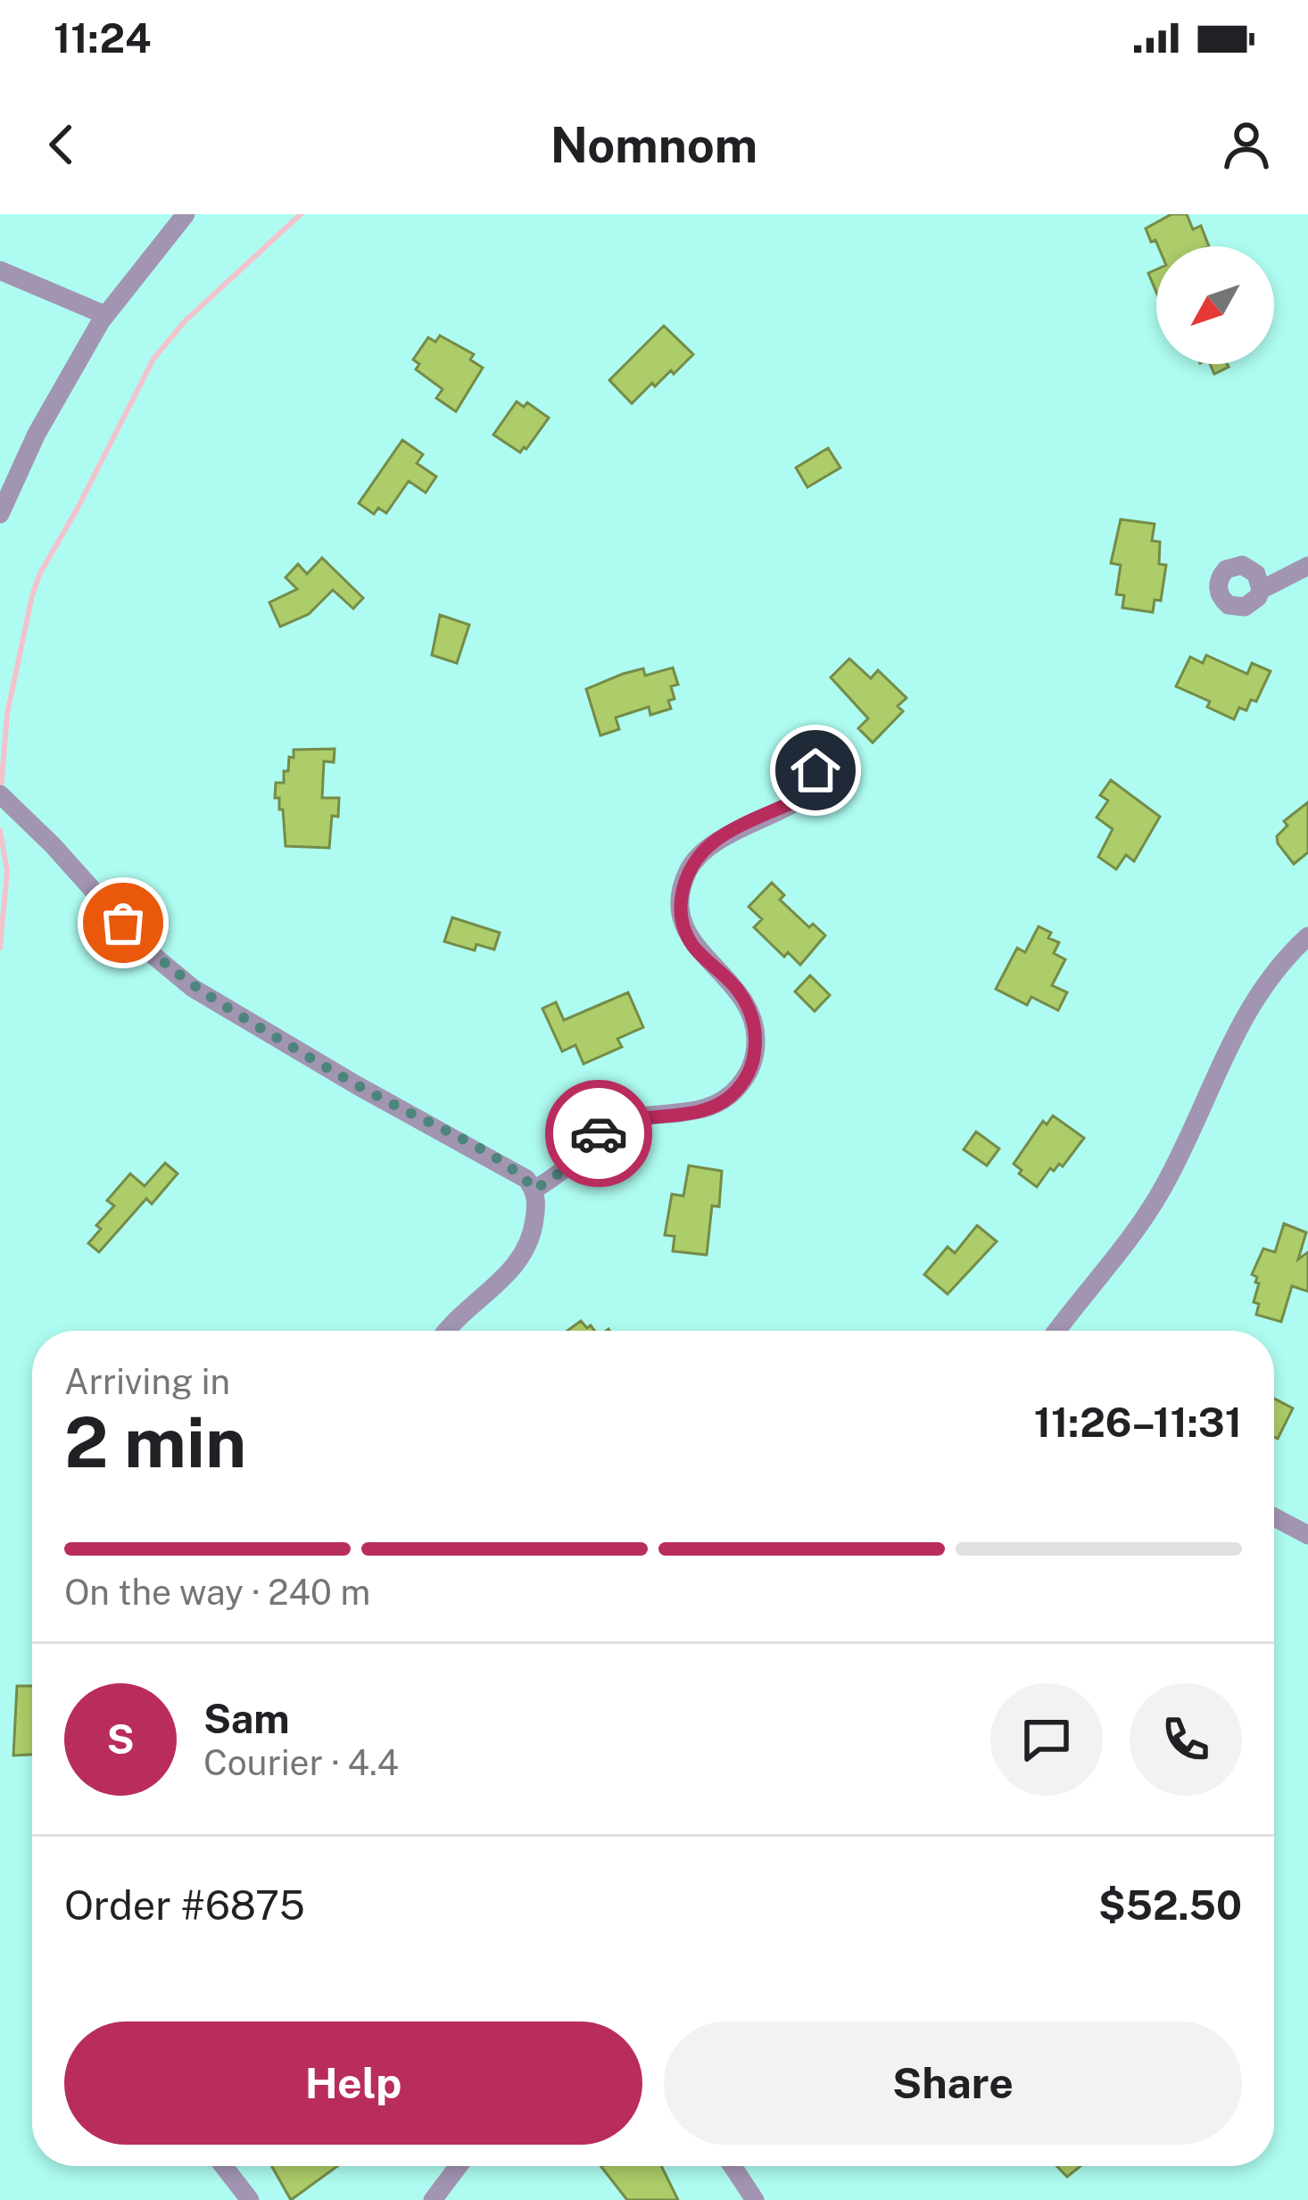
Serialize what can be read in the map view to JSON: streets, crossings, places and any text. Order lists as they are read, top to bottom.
{
  "north": "bottom left",
  "page": {
    "status": "11:24",
    "header": "Nomnom",
    "heading": ["2 min", "Arriving in", "11:26–11:31"],
    "panel": [
      "Sam",
      "Courier · 4.4",
      "Order #6875",
      "$52.50"
    ],
    "bar": "On the way · 240 m",
    "round": "S",
    "buttons": ["Help", "Share"]
  }
}
